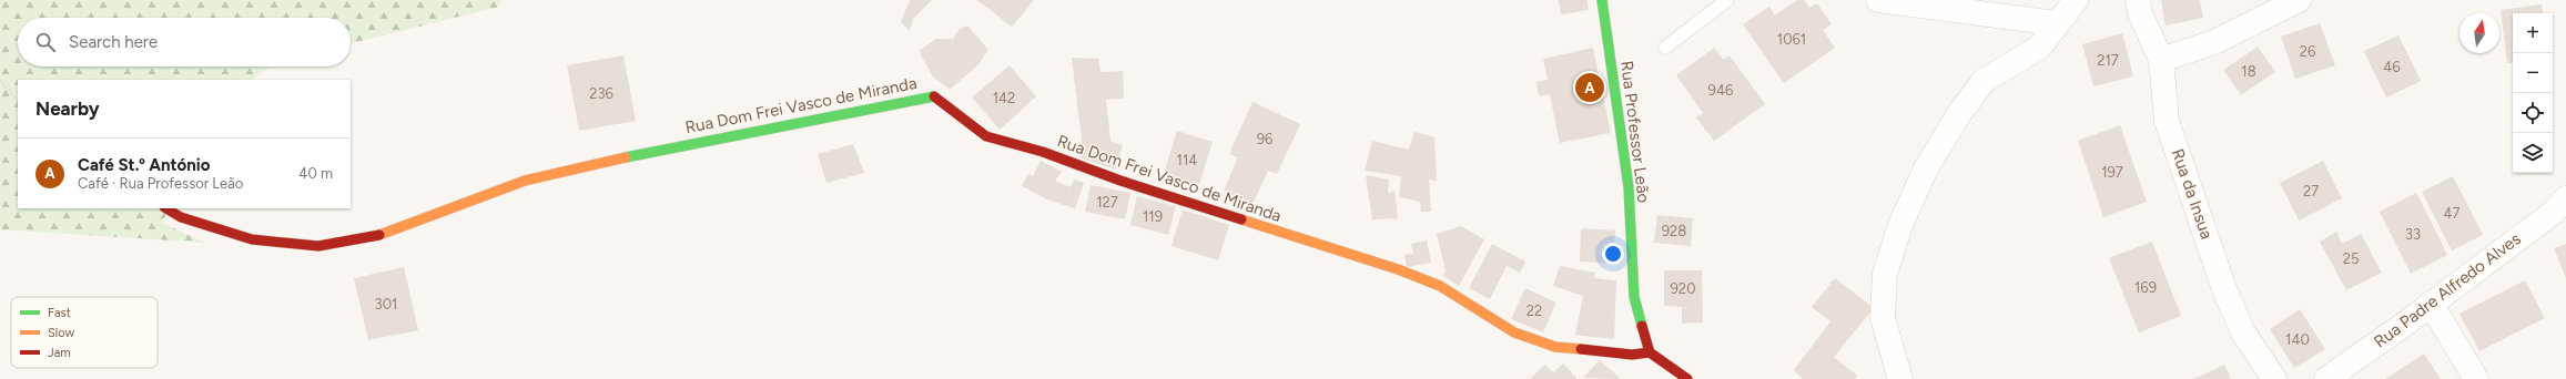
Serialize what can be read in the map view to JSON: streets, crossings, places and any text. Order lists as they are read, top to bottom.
{
  "streets": {
    "street": [
      "Rua Dom Frei Vasco de Miranda",
      "Rua Professor Leão",
      "Rua da Insua",
      "Rua Padre Alfredo Alves"
    ]
  },
  "crossings": [
    ["Rua Dom Frei Vasco de Miranda", "Rua Professor Leão"]
  ],
  "house_numbers": [
    "1061",
    "26",
    "217",
    "46",
    "18",
    "946",
    "236",
    "142",
    "96",
    "114",
    "197",
    "27",
    "127",
    "47",
    "119",
    "928",
    "33",
    "25",
    "169",
    "920",
    "301",
    "22",
    "140"
  ],
  "legend": ["Fast", "Slow", "Jam"],
  "north": "top",
  "page": {
    "map_buttons": ["+", "−"],
    "search": "Search here",
    "pins": "A",
    "heading": "Nearby",
    "list": [
      {
        "mark": "A",
        "name": "Café St.º António",
        "note": "Café · Rua Professor Leão",
        "value": "40 m"
      }
    ]
  }
}
